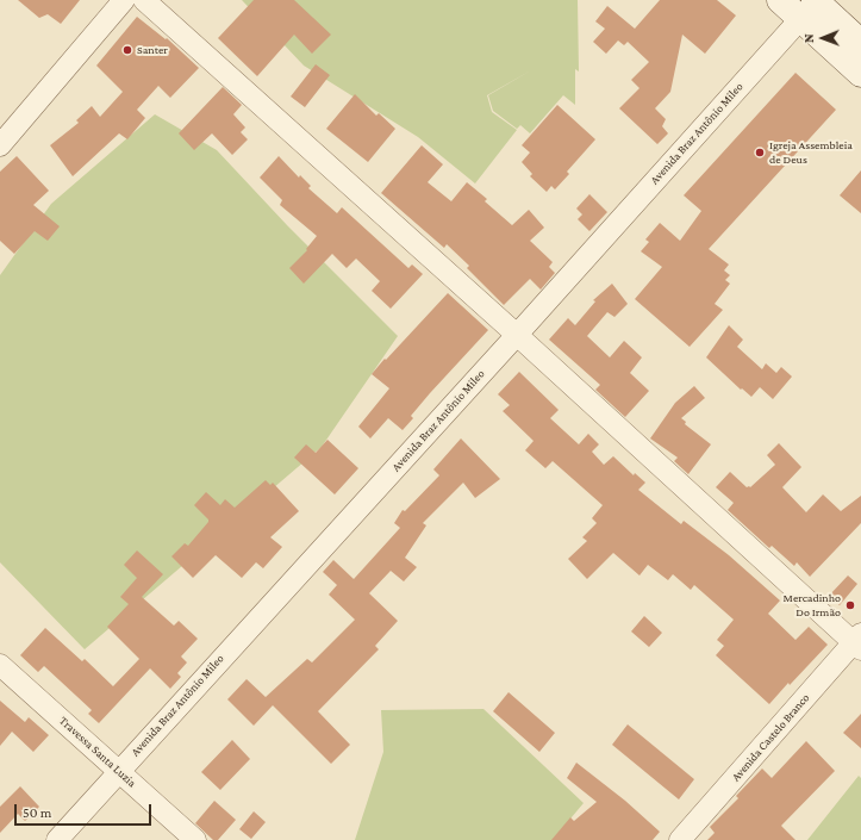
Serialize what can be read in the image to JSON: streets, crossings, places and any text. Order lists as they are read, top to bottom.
{
  "streets": {
    "street": ["Avenida Braz Antônio Mileo", "Avenida Castelo Branco", "Travessa Santa Luzia"]
  },
  "crossings": [
    ["Avenida Braz Antônio Mileo", "Travessa Santa Luzia"]
  ],
  "places": ["Santer", "Igreja Assembleia de Deus", "Mercadinho Do Irmão"],
  "scale_bar": "50 m",
  "north": "left"
}
